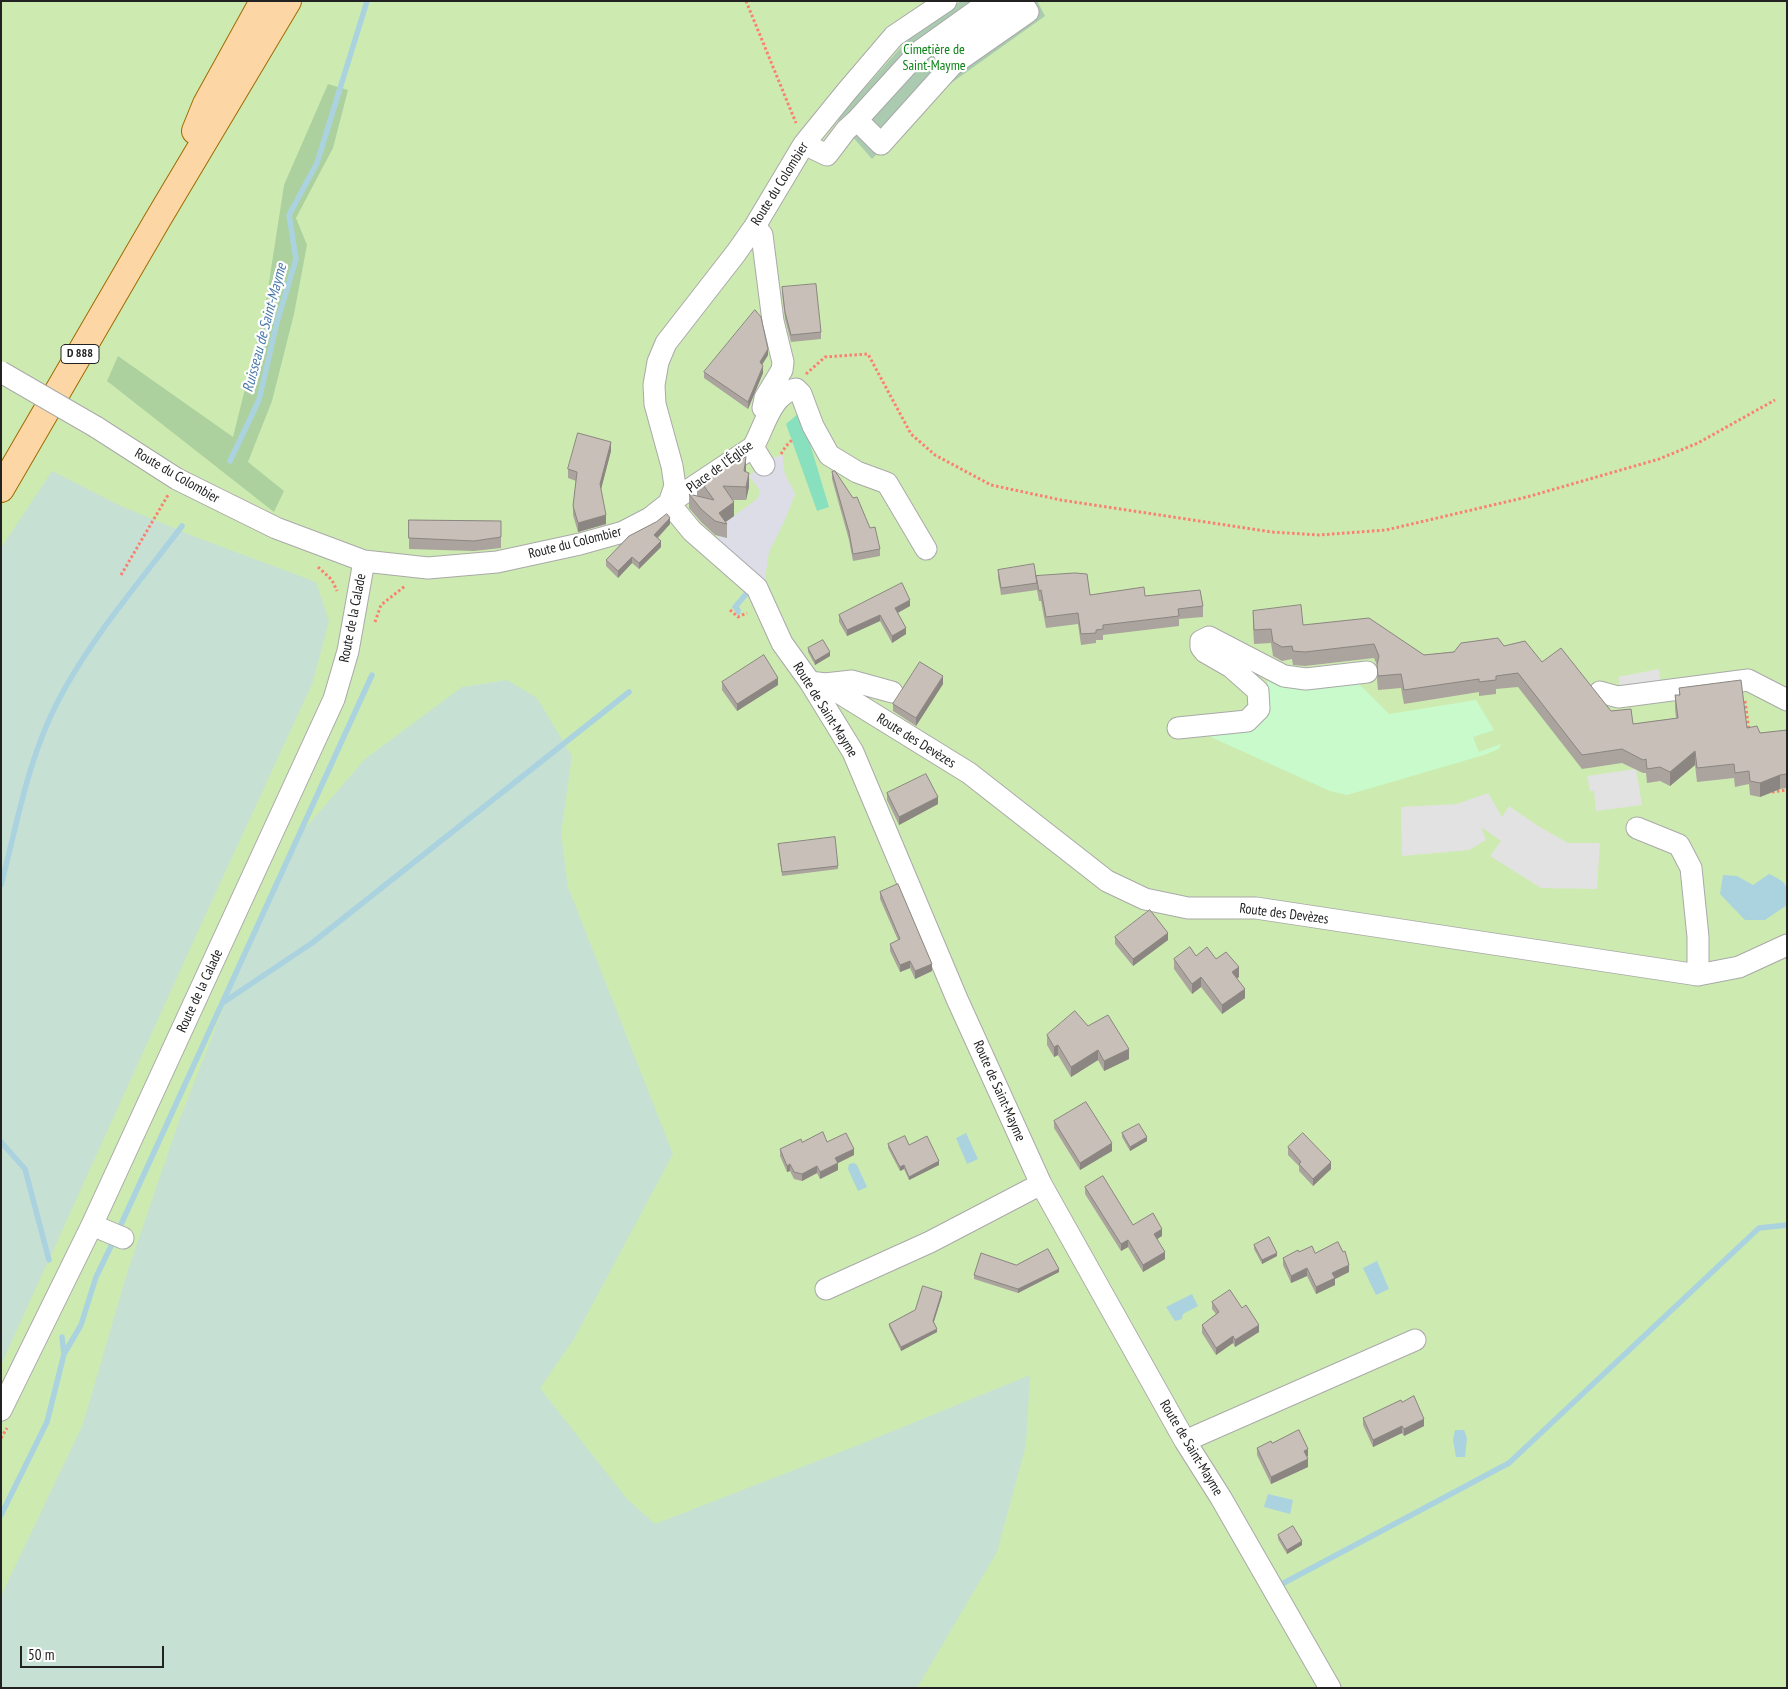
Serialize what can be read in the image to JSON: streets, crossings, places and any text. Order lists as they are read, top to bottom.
{
  "streets": {
    "main road": ["D 888"],
    "street": [
      "Route du Colombier",
      "Place de l'Église",
      "Route de la Calade",
      "Route de Saint-Mayme",
      "Route des Devèzes"
    ]
  },
  "crossings": [
    ["Route du Colombier", "Place de l'Église"],
    ["Route du Colombier", "Route de la Calade"],
    ["Route du Colombier", "Route de Saint-Mayme"],
    ["Place de l'Église", "Route de Saint-Mayme"],
    ["Route de Saint-Mayme", "Route des Devèzes"]
  ],
  "water": ["Ruisseau de Saint-Mayme"],
  "parks": ["Cimetière de Saint-Mayme"],
  "scale_bar": "50 m"
}
